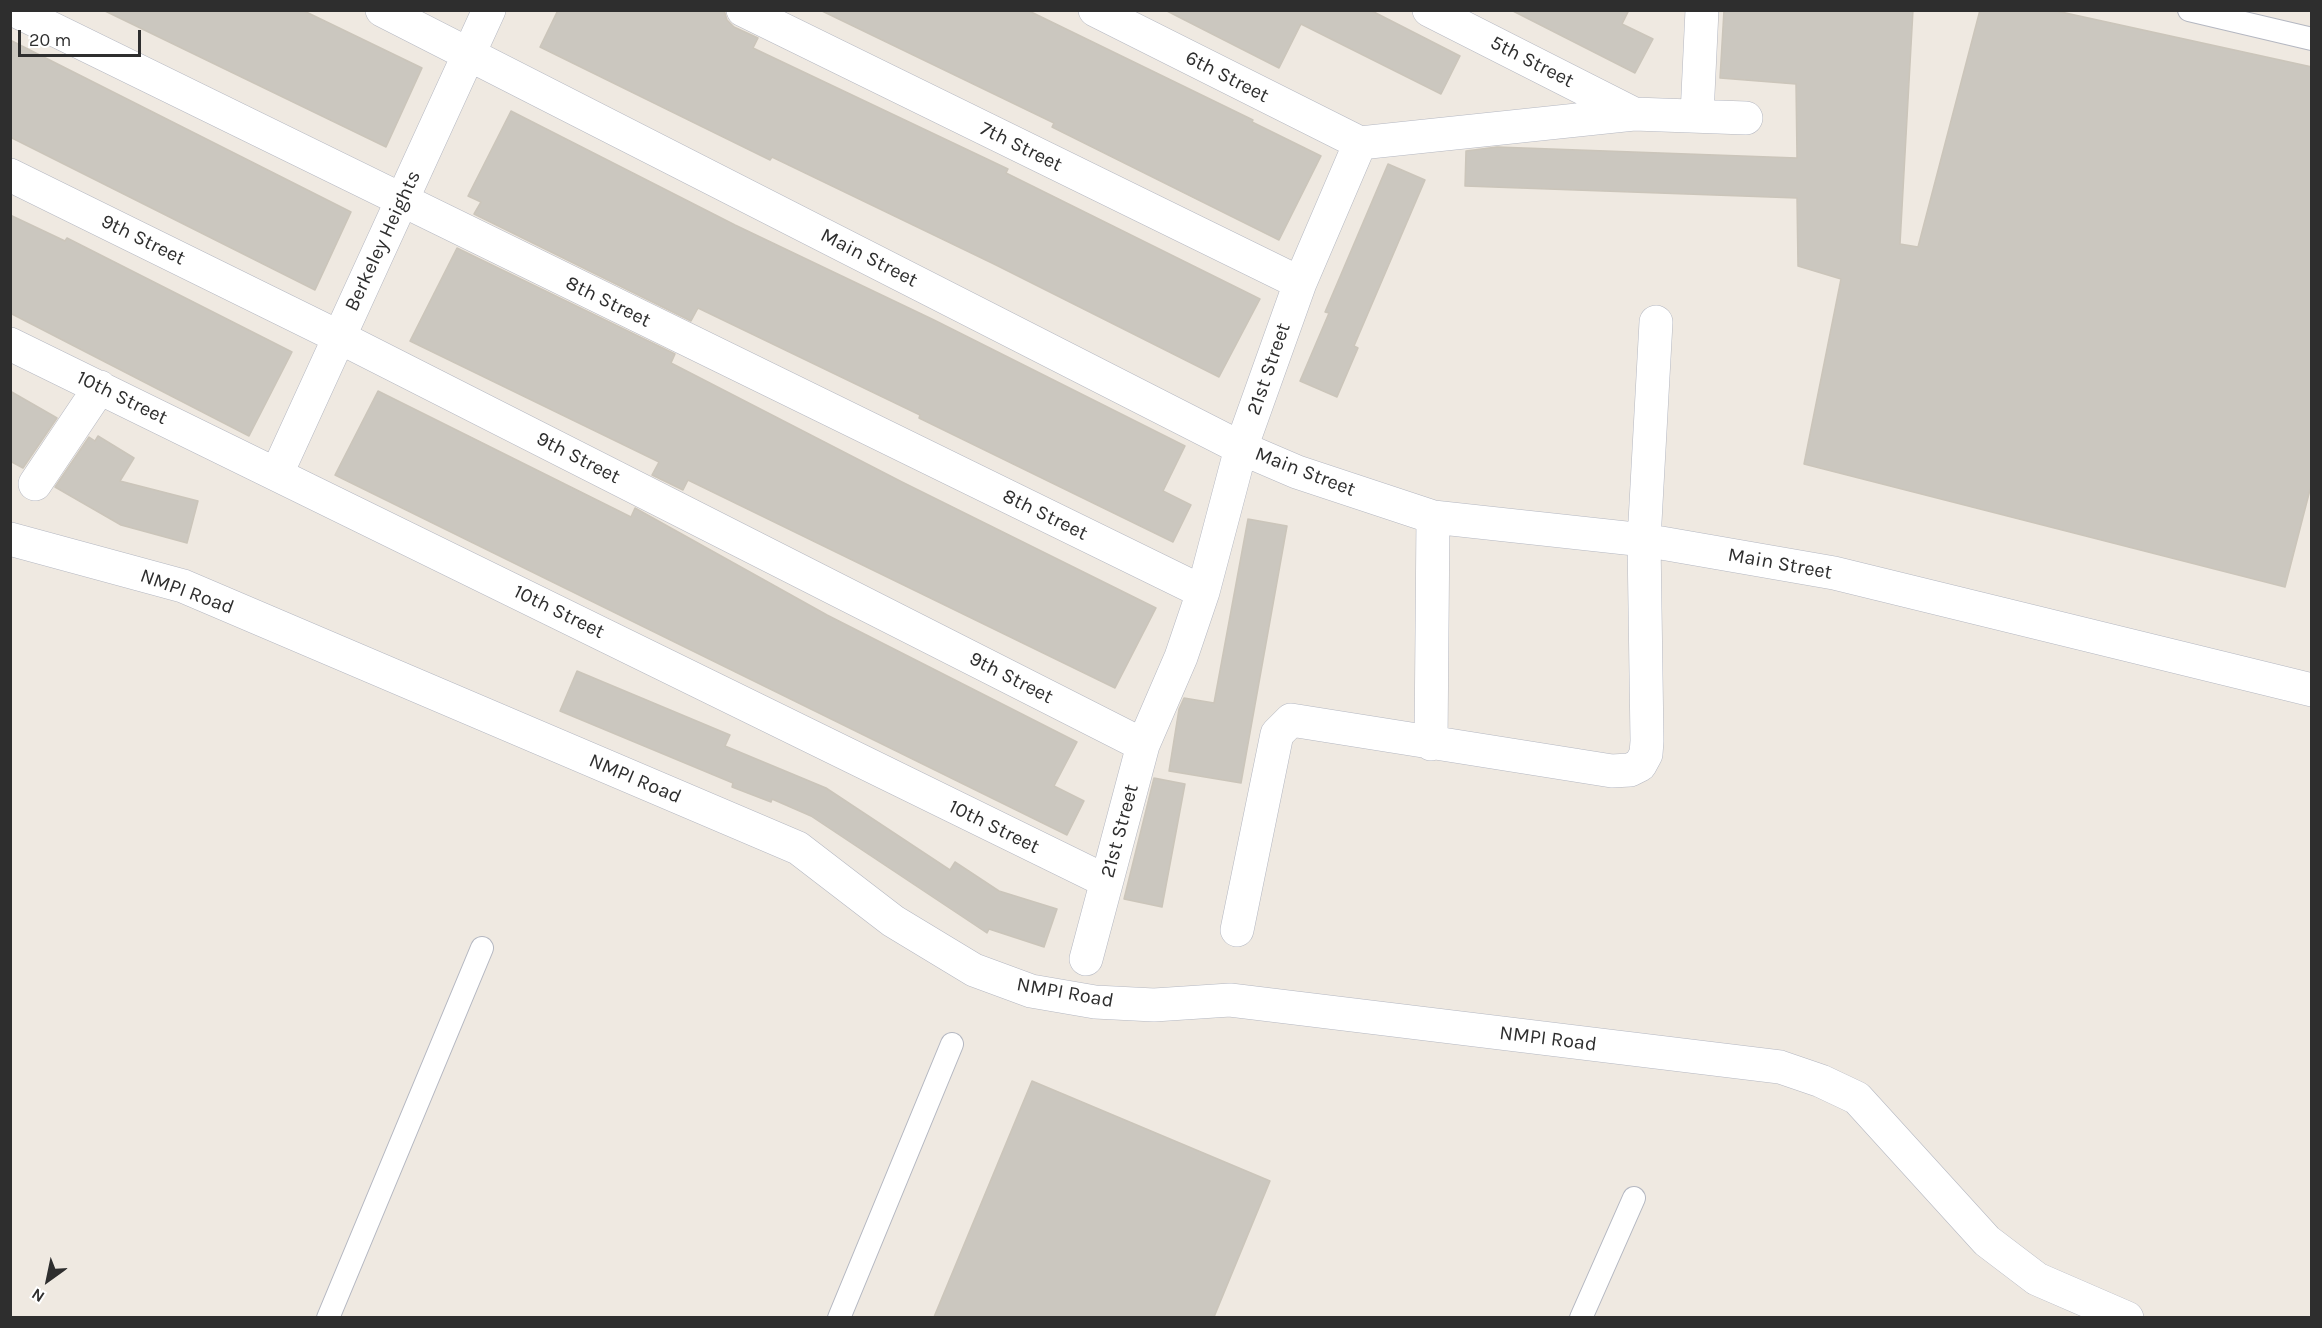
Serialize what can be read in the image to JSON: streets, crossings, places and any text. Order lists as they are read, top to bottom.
{
  "streets": {
    "street": [
      "5th Street",
      "6th Street",
      "7th Street",
      "9th Street",
      "Berkeley Heights",
      "Main Street",
      "8th Street",
      "21st Street",
      "10th Street",
      "NMPI Road"
    ]
  },
  "crossings": [
    ["6th Street", "21st Street"],
    ["7th Street", "21st Street"],
    ["9th Street", "Berkeley Heights"],
    ["9th Street", "21st Street"],
    ["Berkeley Heights", "Main Street"],
    ["Berkeley Heights", "8th Street"],
    ["Berkeley Heights", "10th Street"],
    ["Main Street", "21st Street"],
    ["8th Street", "21st Street"],
    ["21st Street", "10th Street"]
  ],
  "scale_bar": "20 m",
  "north": "bottom left"
}
